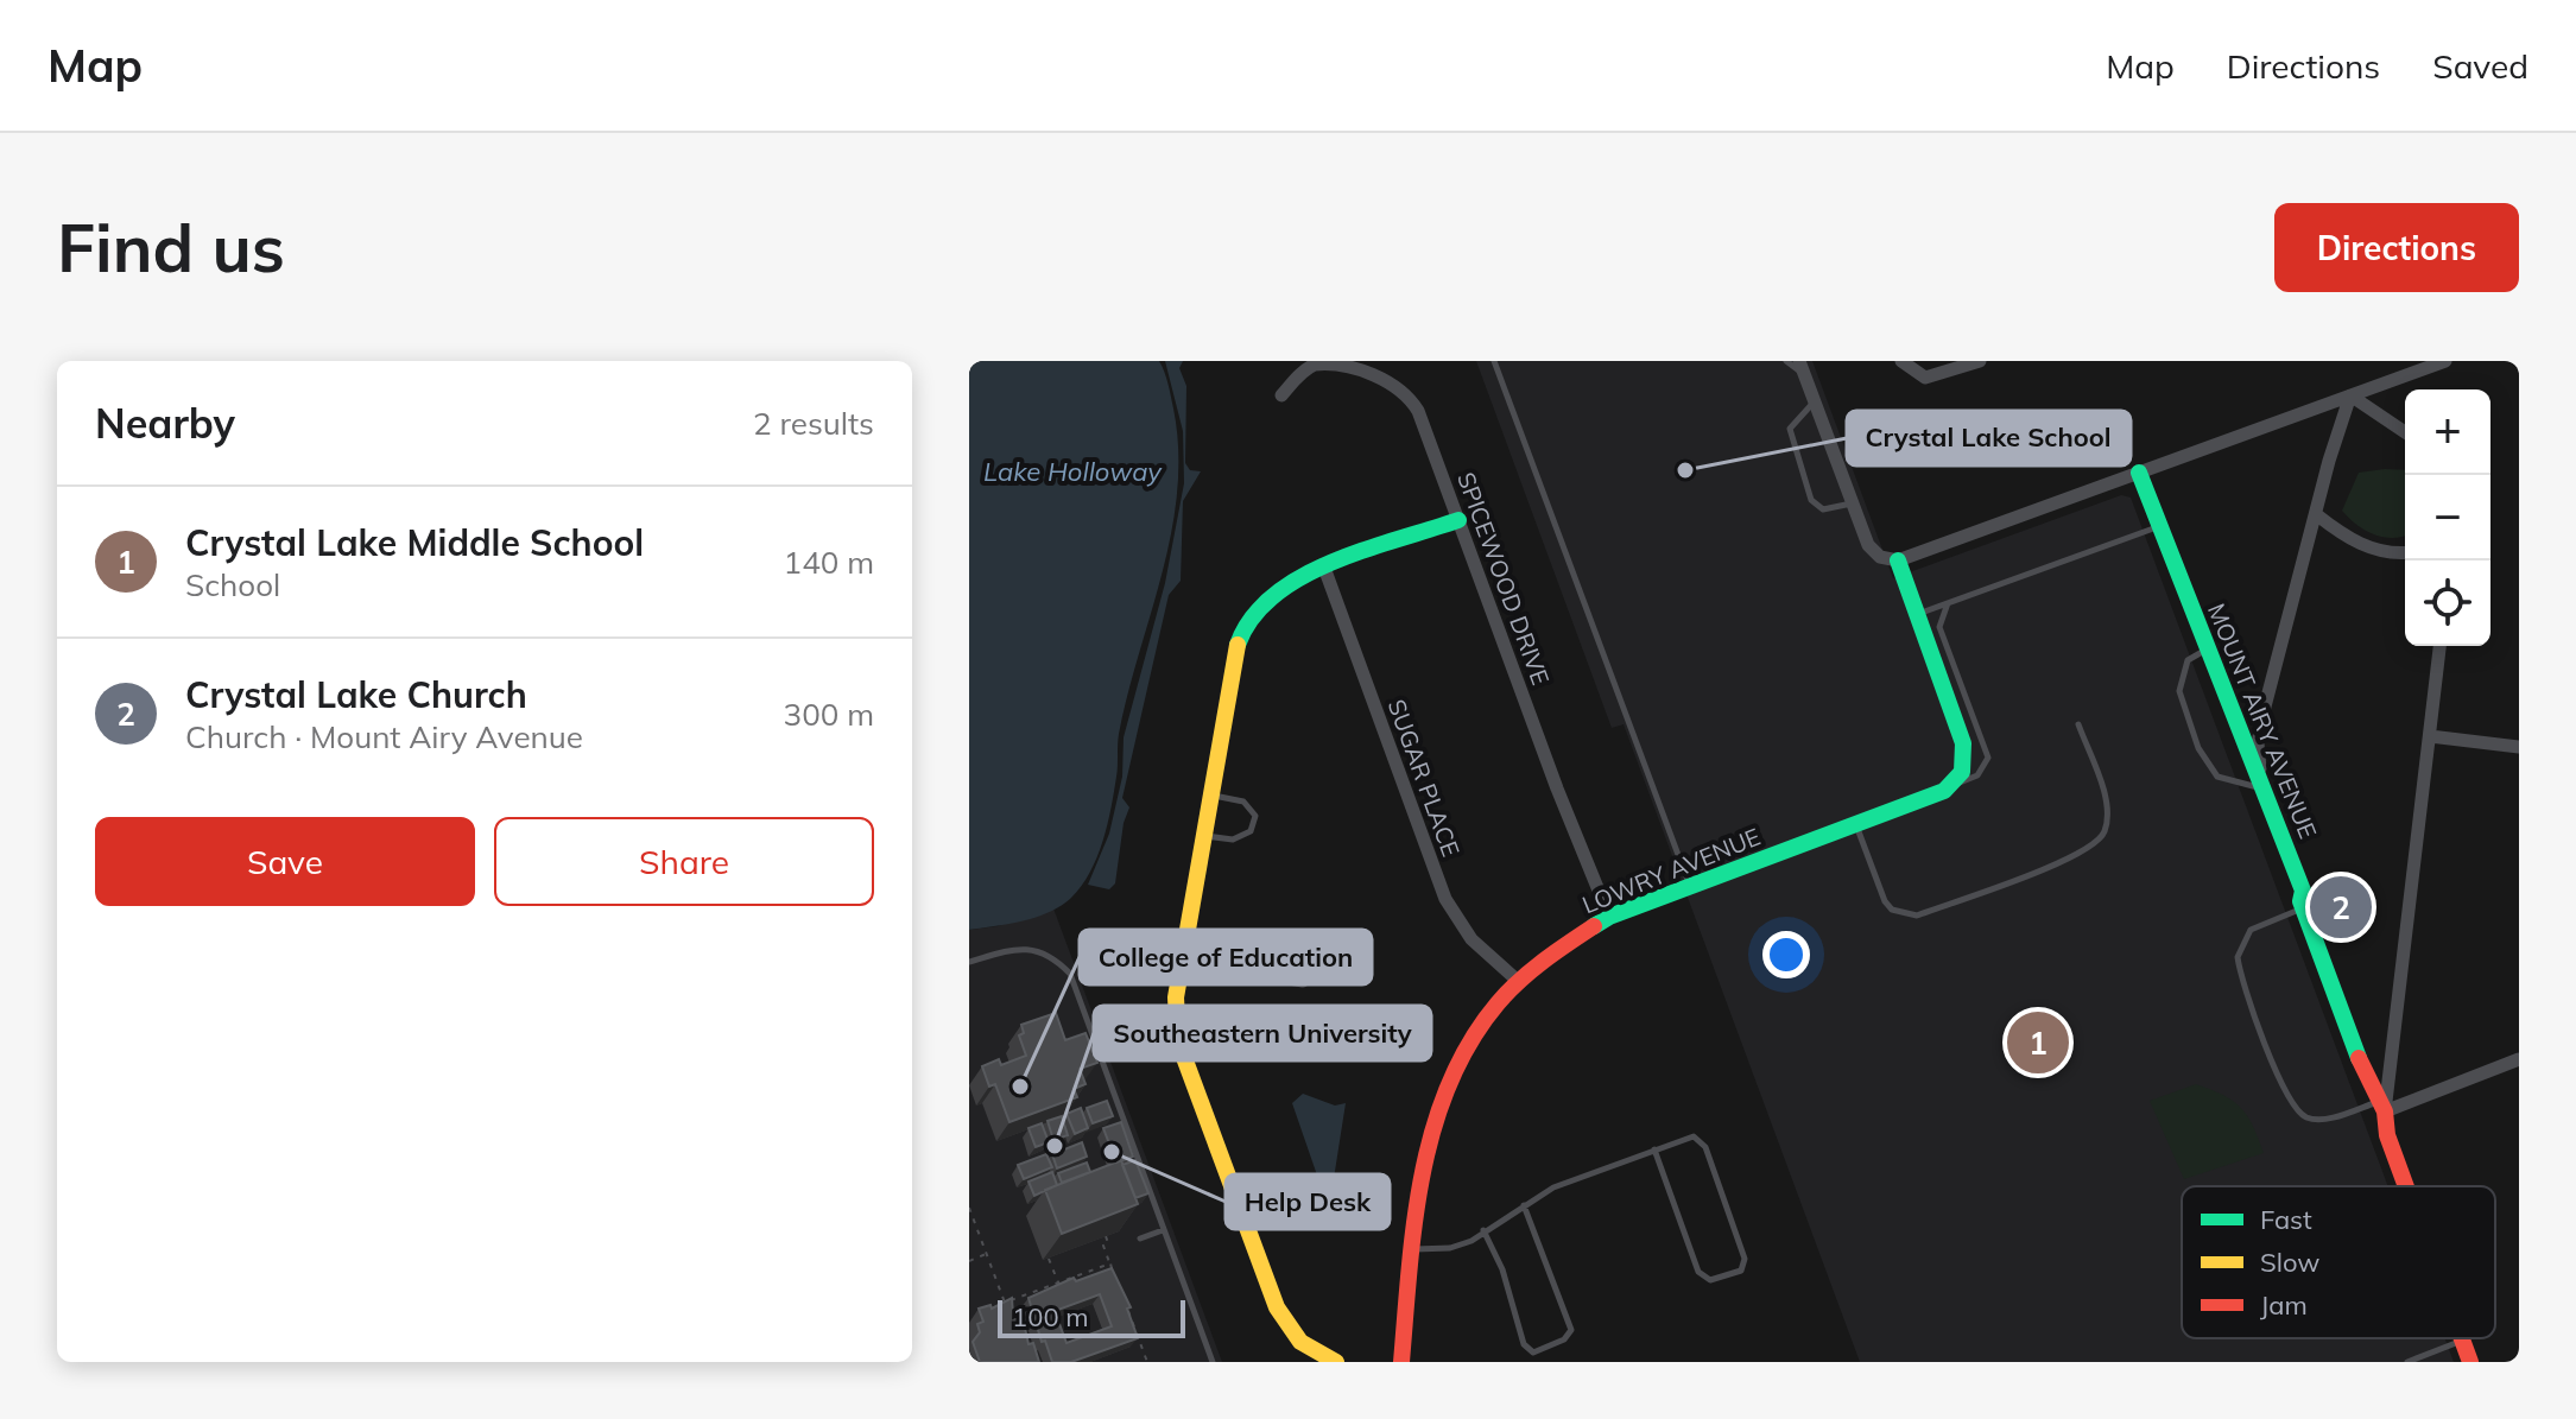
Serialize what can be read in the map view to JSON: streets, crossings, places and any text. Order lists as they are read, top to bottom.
{
  "streets": {
    "street": [
      "SPICEWOOD DRIVE",
      "MOUNT AIRY AVENUE",
      "SUGAR PLACE",
      "LOWRY AVENUE"
    ]
  },
  "crossings": [
    ["SPICEWOOD DRIVE", "LOWRY AVENUE"],
    ["SUGAR PLACE", "LOWRY AVENUE"]
  ],
  "water": ["Lake Holloway"],
  "places": [
    "Crystal Lake School",
    "College of Education",
    "Southeastern University",
    "Help Desk"
  ],
  "legend": ["Fast", "Slow", "Jam"],
  "scale_bar": "100 m",
  "page": {
    "header": "Map",
    "nav": ["Map", "Directions", "Saved"],
    "buttons": [
      "Directions",
      ["Save", "Share"]
    ],
    "title": "Find us",
    "heading": ["Nearby", "2 results"],
    "map_buttons": ["+", "−"],
    "list": [
      {
        "mark": "1",
        "name": "Crystal Lake Middle School",
        "note": "School",
        "value": "140 m"
      },
      {
        "mark": "2",
        "name": "Crystal Lake Church",
        "note": "Church · Mount Airy Avenue",
        "value": "300 m"
      }
    ],
    "pins": ["2", "1"],
    "scale": "100 m"
  }
}
